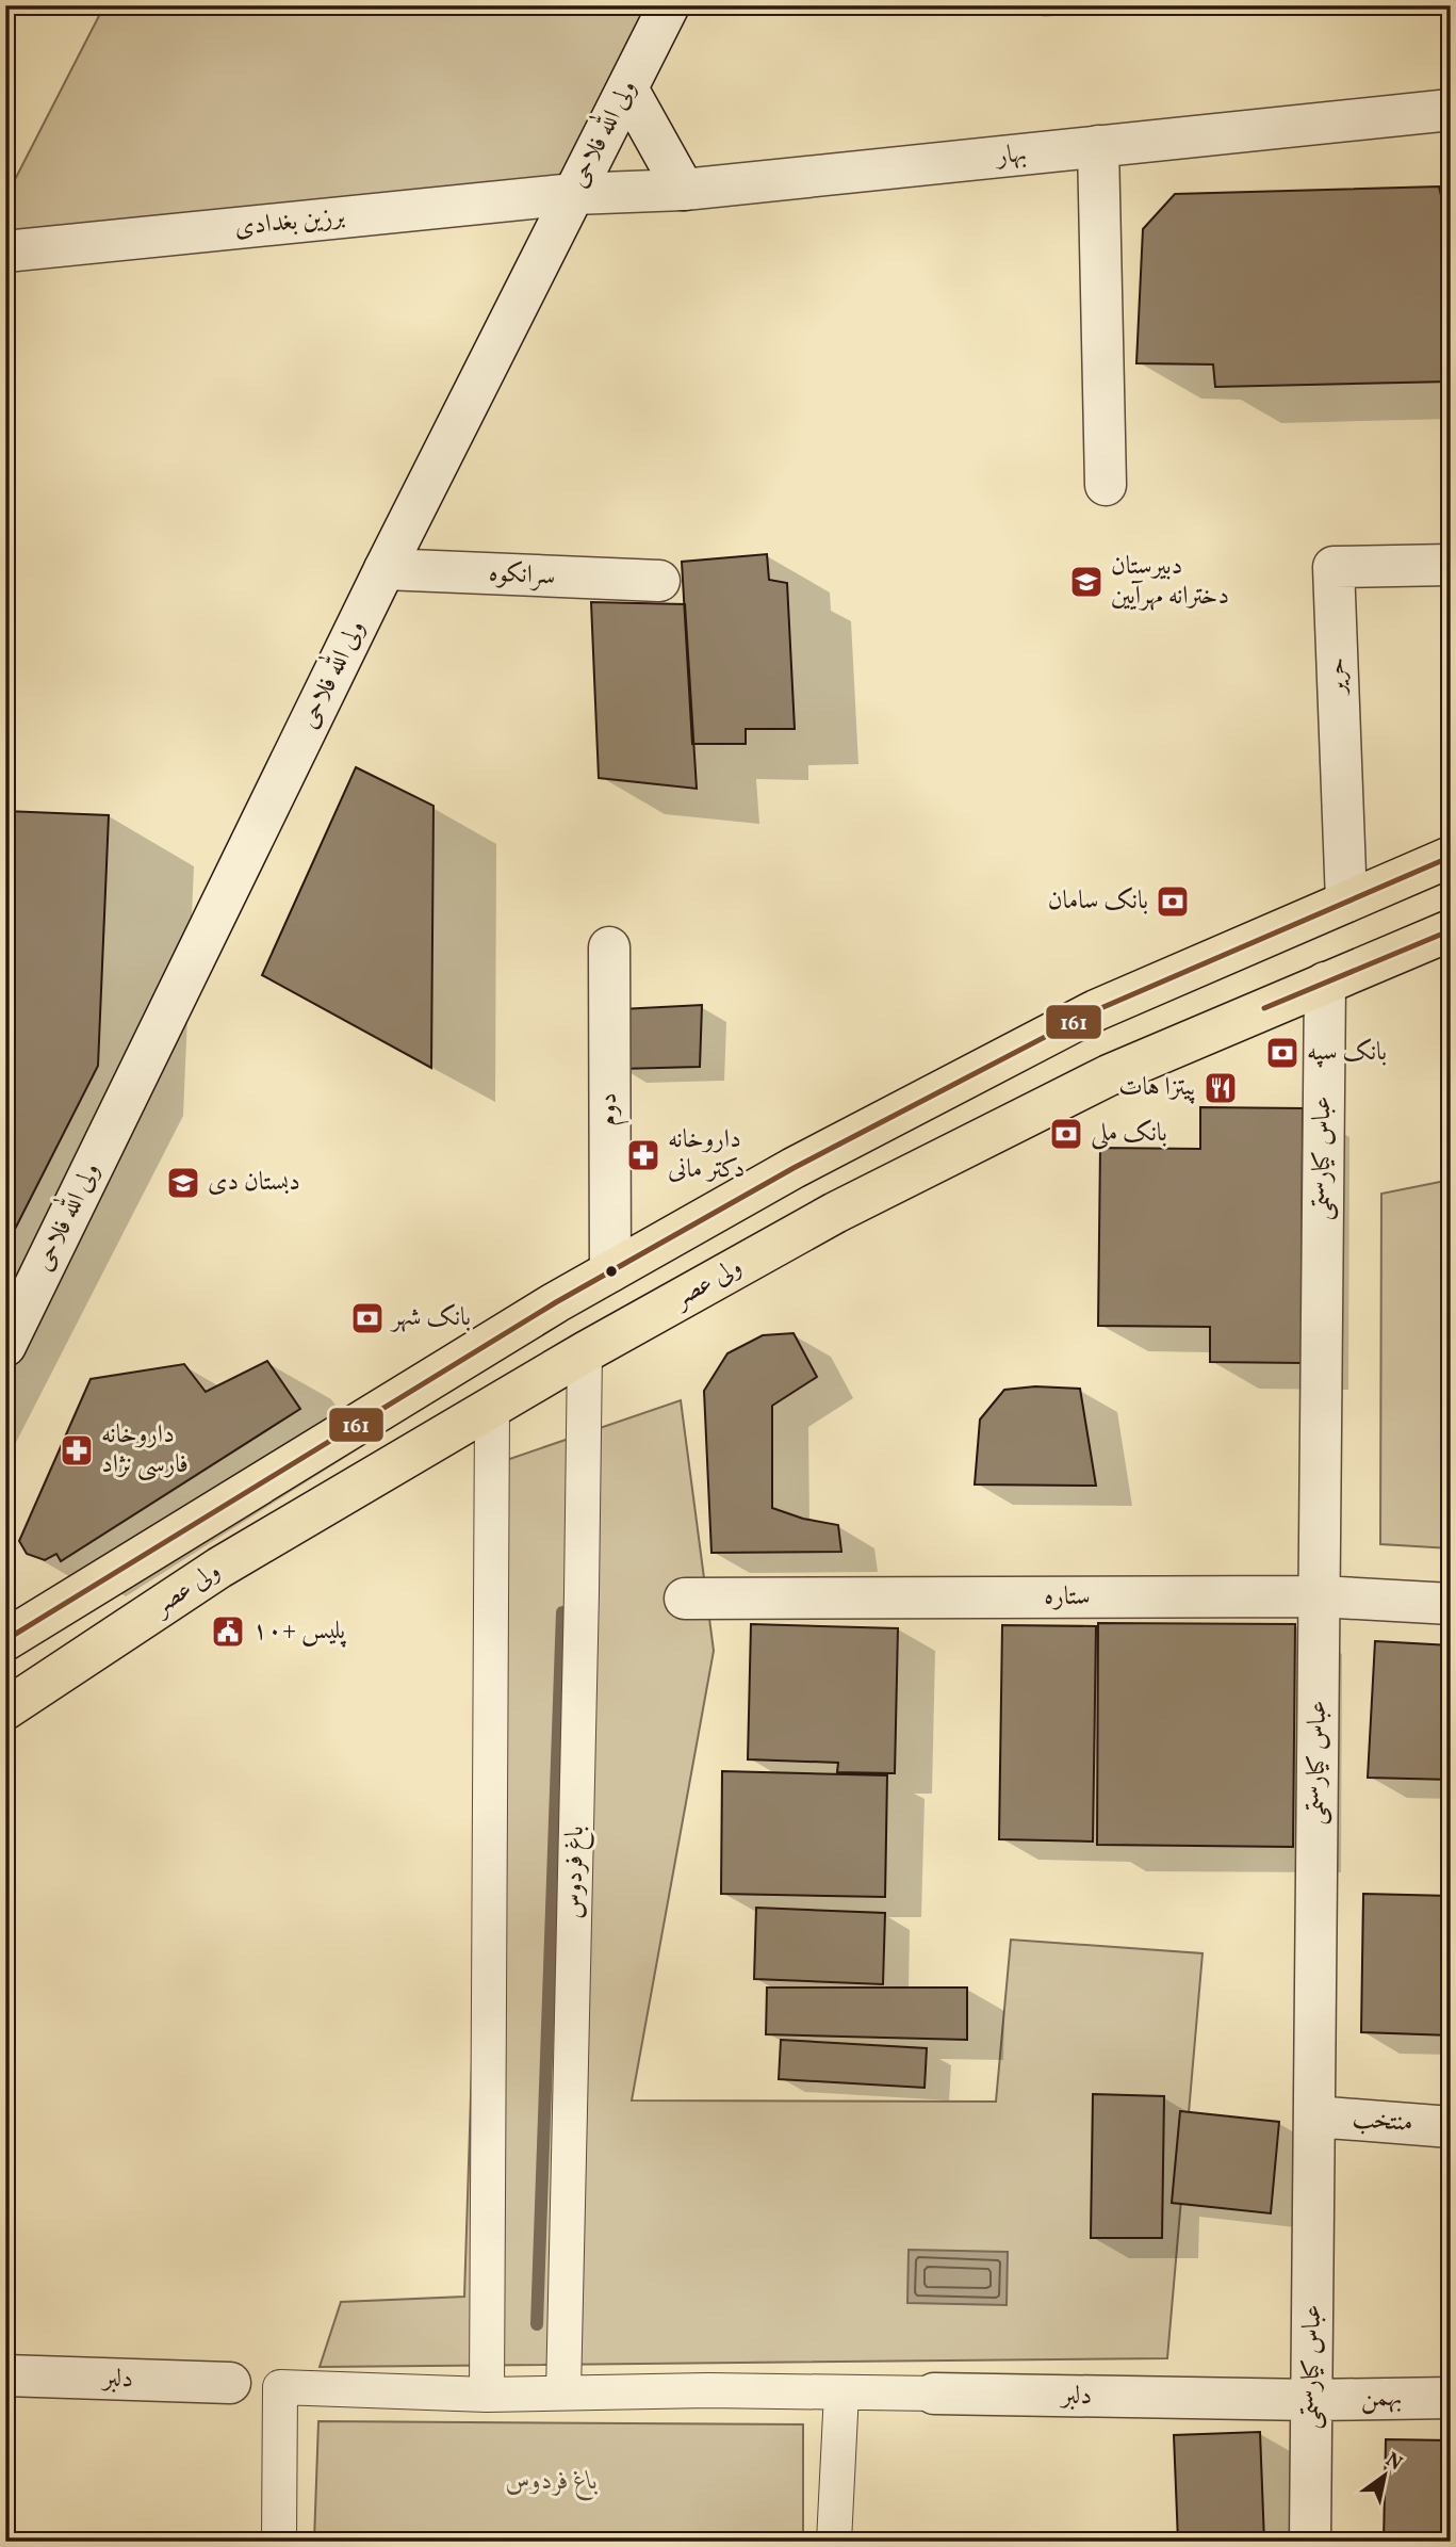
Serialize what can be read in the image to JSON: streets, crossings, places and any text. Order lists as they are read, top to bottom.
{
  "streets": {
    "main road": ["ولی عصر"],
    "street": [
      "ولی‌ الله فلاحی",
      "بهار",
      "برزین بغدادی",
      "سرانکوه",
      "حریر",
      "دوم",
      "عباس کیارستمی",
      "ستاره",
      "باغ فردوس",
      "منتخب",
      "دلبر",
      "بهمن"
    ]
  },
  "crossings": [
    ["ولی‌ الله فلاحی", "بهار"],
    ["ولی‌ الله فلاحی", "برزین بغدادی"],
    ["ولی‌ الله فلاحی", "سرانکوه"],
    ["بهار", "برزین بغدادی"],
    ["حریر", "ولی عصر"],
    ["دوم", "ولی عصر"],
    ["عباس کیارستمی", "ولی عصر"],
    ["عباس کیارستمی", "ستاره"],
    ["عباس کیارستمی", "منتخب"],
    ["عباس کیارستمی", "دلبر"],
    ["عباس کیارستمی", "بهمن"],
    ["ولی عصر", "باغ فردوس"],
    ["باغ فردوس", "دلبر"],
    ["دلبر", "بهمن"]
  ],
  "parks": ["باغ فردوس"],
  "places": {
    "school or university": ["دبیرستان دخترانه مهرآیین", "دبستان دی"],
    "bank": [
      "بانک سامان",
      "بانک سپه",
      "بانک ملی",
      "بانک شهر"
    ],
    "restaurant": ["پیتزا هات"],
    "pharmacy": ["داروخانه دکتر مانی", "داروخانه فارسی نژاد"],
    "public building": ["پلیس +۱۰"]
  },
  "lines": ["transit line 161"],
  "north": "top right"
}
